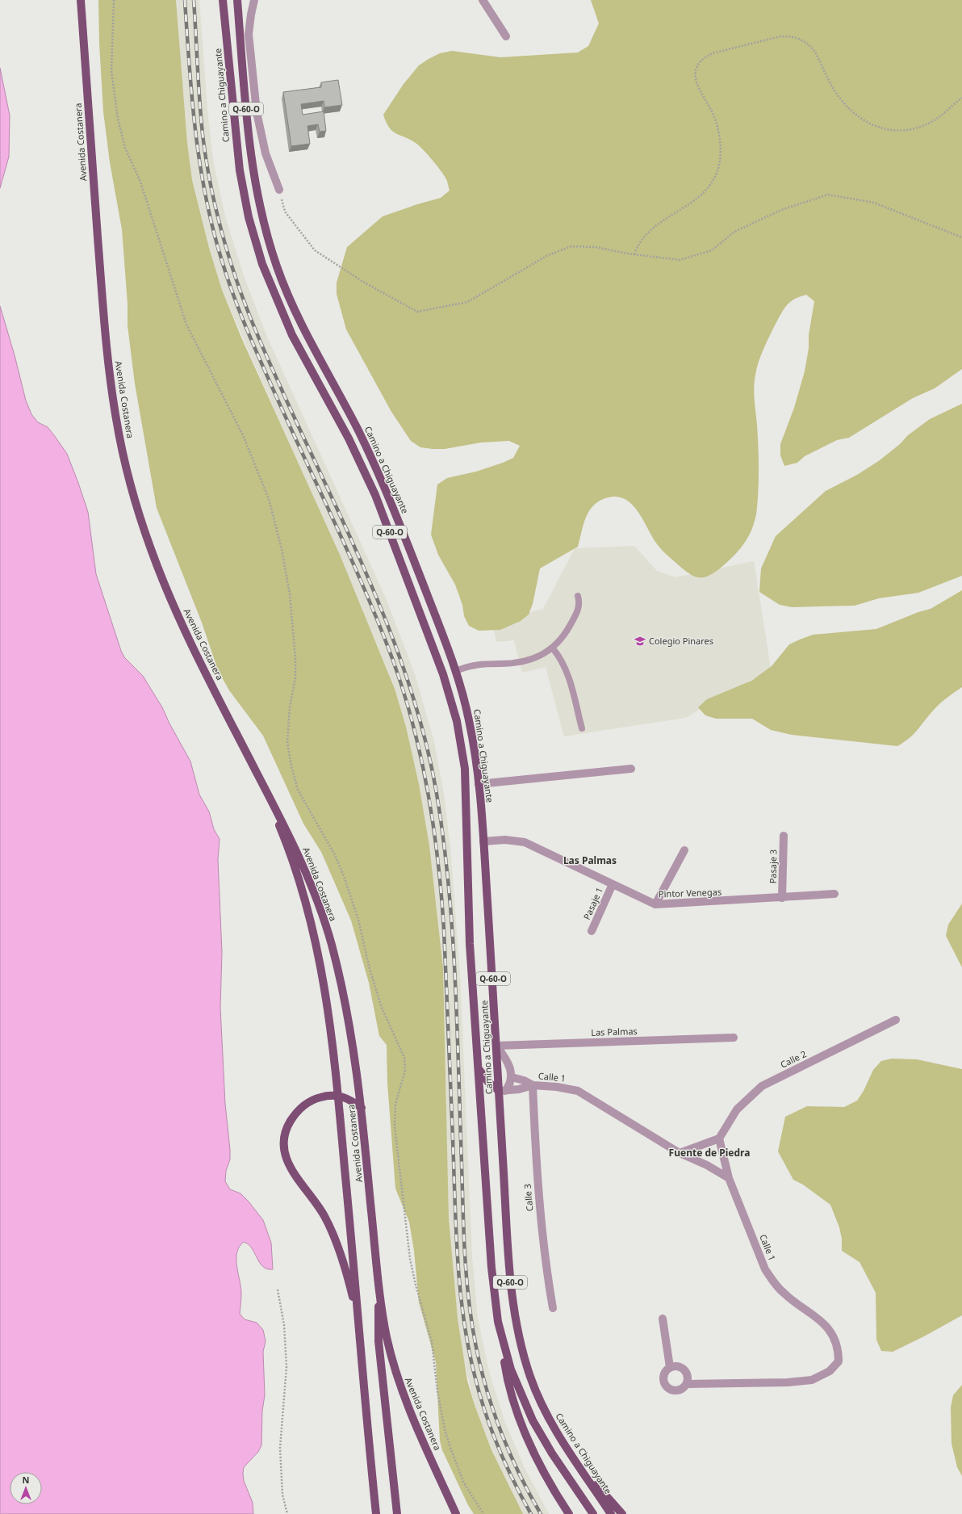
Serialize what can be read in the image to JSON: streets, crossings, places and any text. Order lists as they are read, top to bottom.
{
  "streets": {
    "main road": ["Camino a Chiguayante", "Q-60-O", "Avenida Costanera"],
    "street": [
      "Pasaje 3",
      "Pintor Venegas",
      "Pasaje 1",
      "Las Palmas",
      "Calle 2",
      "Calle 1",
      "Calle 3"
    ]
  },
  "crossings": [
    ["Camino a Chiguayante", "Pintor Venegas"],
    ["Camino a Chiguayante", "Las Palmas"],
    ["Camino a Chiguayante", "Calle 1"],
    ["Pasaje 3", "Pintor Venegas"],
    ["Pintor Venegas", "Pasaje 1"],
    ["Calle 1", "Calle 3"]
  ],
  "districts": ["Las Palmas", "Fuente de Piedra"],
  "places": {
    "school or university": ["Colegio Pinares"]
  },
  "north": "top"
}
